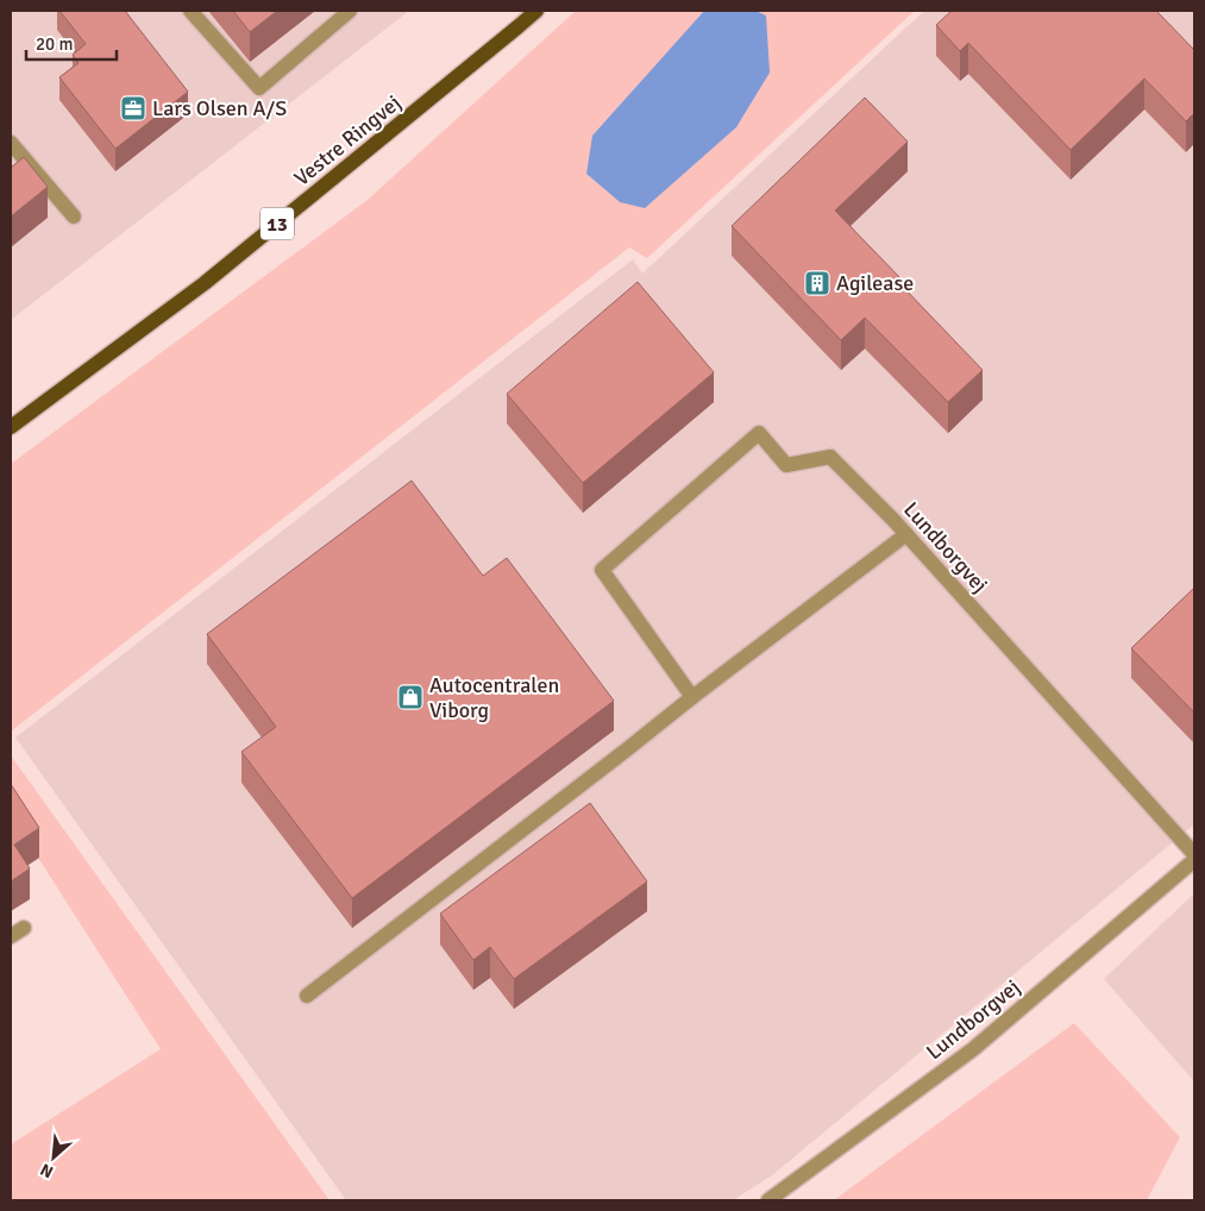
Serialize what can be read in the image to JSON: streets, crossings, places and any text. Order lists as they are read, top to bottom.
{
  "streets": {
    "main road": ["Vestre Ringvej", "13"],
    "street": ["Lundborgvej"]
  },
  "places": {
    "office": ["Lars Olsen A/S"],
    "building": ["Agilease"],
    "shop": ["Autocentralen Viborg"]
  },
  "scale_bar": "20 m",
  "north": "bottom left"
}
